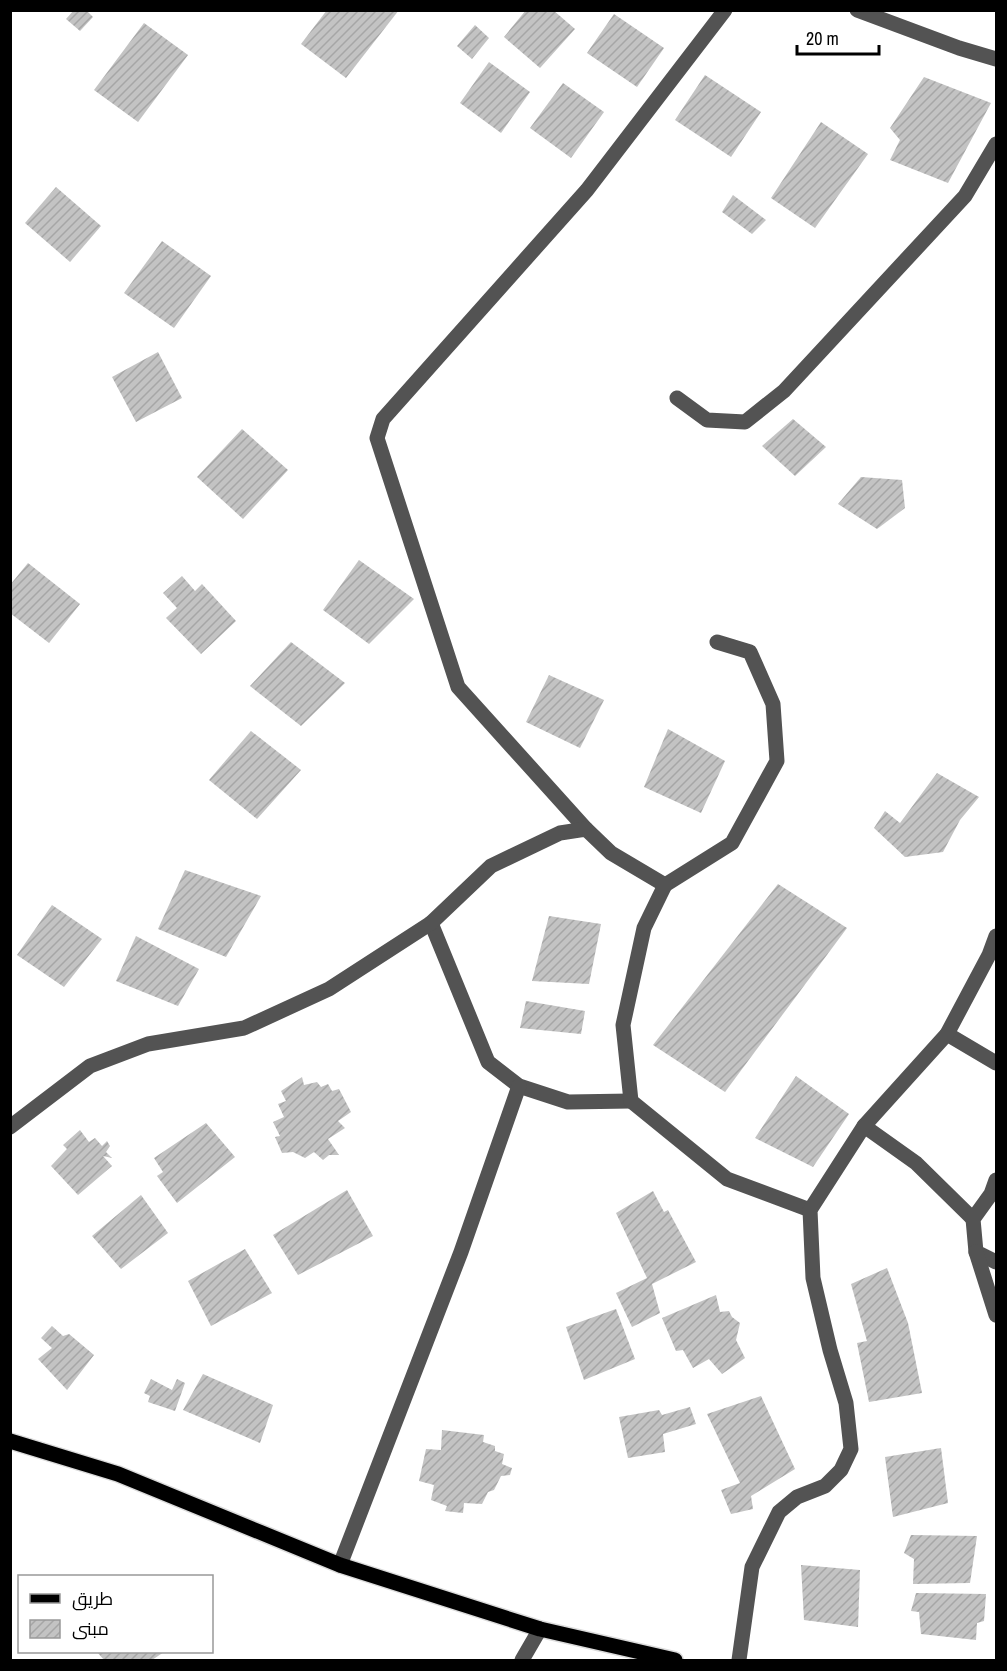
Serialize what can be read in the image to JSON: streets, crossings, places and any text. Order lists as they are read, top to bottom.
{
  "legend": ["طريق", "مبنى"],
  "scale_bar": "20 m"
}
